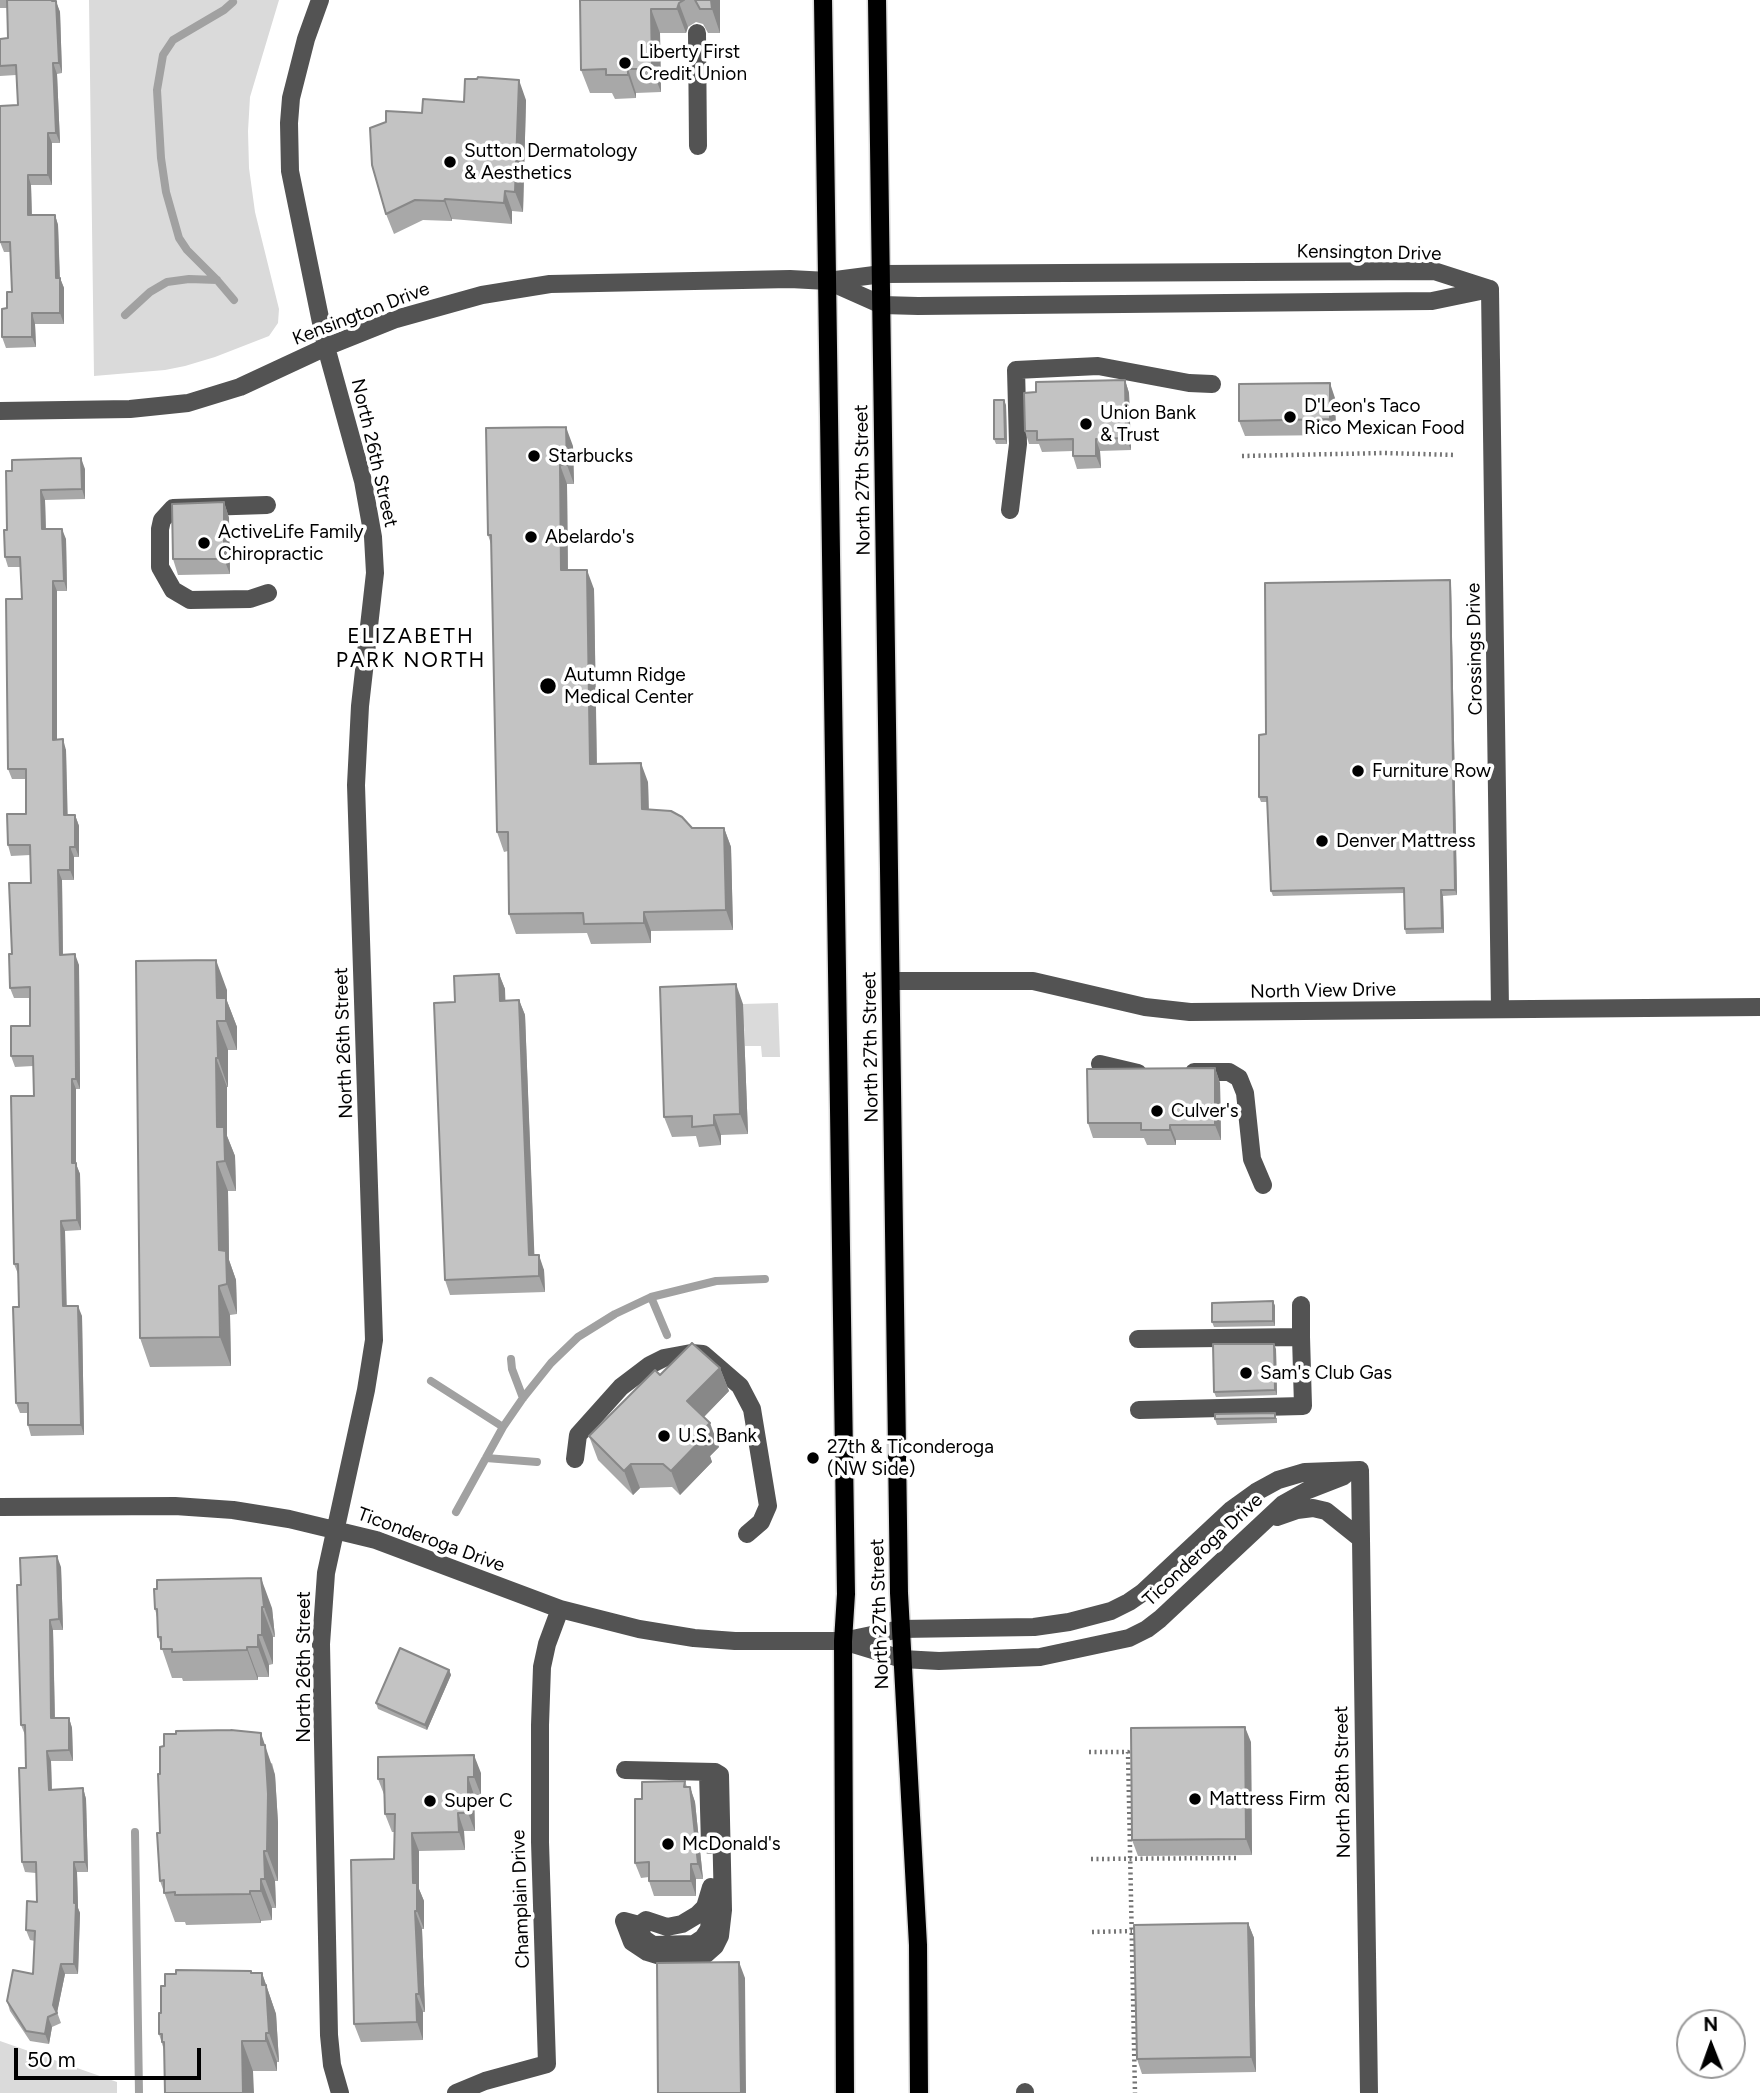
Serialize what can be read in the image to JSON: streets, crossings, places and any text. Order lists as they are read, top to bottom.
{
  "streets": {
    "main road": ["North 27th Street"],
    "street": [
      "Kensington Drive",
      "North 26th Street",
      "Crossings Drive",
      "North View Drive",
      "Ticonderoga Drive",
      "North 28th Street",
      "Champlain Drive"
    ]
  },
  "crossings": [
    ["Kensington Drive", "North 26th Street"],
    ["Kensington Drive", "North 27th Street"],
    ["Kensington Drive", "Crossings Drive"],
    ["North 26th Street", "Ticonderoga Drive"],
    ["North 27th Street", "North View Drive"],
    ["North 27th Street", "Ticonderoga Drive"],
    ["Crossings Drive", "North View Drive"],
    ["Ticonderoga Drive", "North 28th Street"],
    ["Ticonderoga Drive", "Champlain Drive"]
  ],
  "districts": ["ELIZABETH PARK NORTH"],
  "places": [
    "Liberty First Credit Union",
    "Sutton Dermatology & Aesthetics",
    "D'Leon's Taco Rico Mexican Food",
    "Union Bank & Trust",
    "Starbucks",
    "Abelardo's",
    "ActiveLife Family Chiropractic",
    "Autumn Ridge Medical Center",
    "Furniture Row",
    "Denver Mattress",
    "Culver's",
    "Sam's Club Gas",
    "U.S. Bank",
    "27th & Ticonderoga (NW Side)",
    "Mattress Firm",
    "Super C",
    "McDonald's"
  ],
  "scale_bar": "50 m",
  "north": "top"
}
